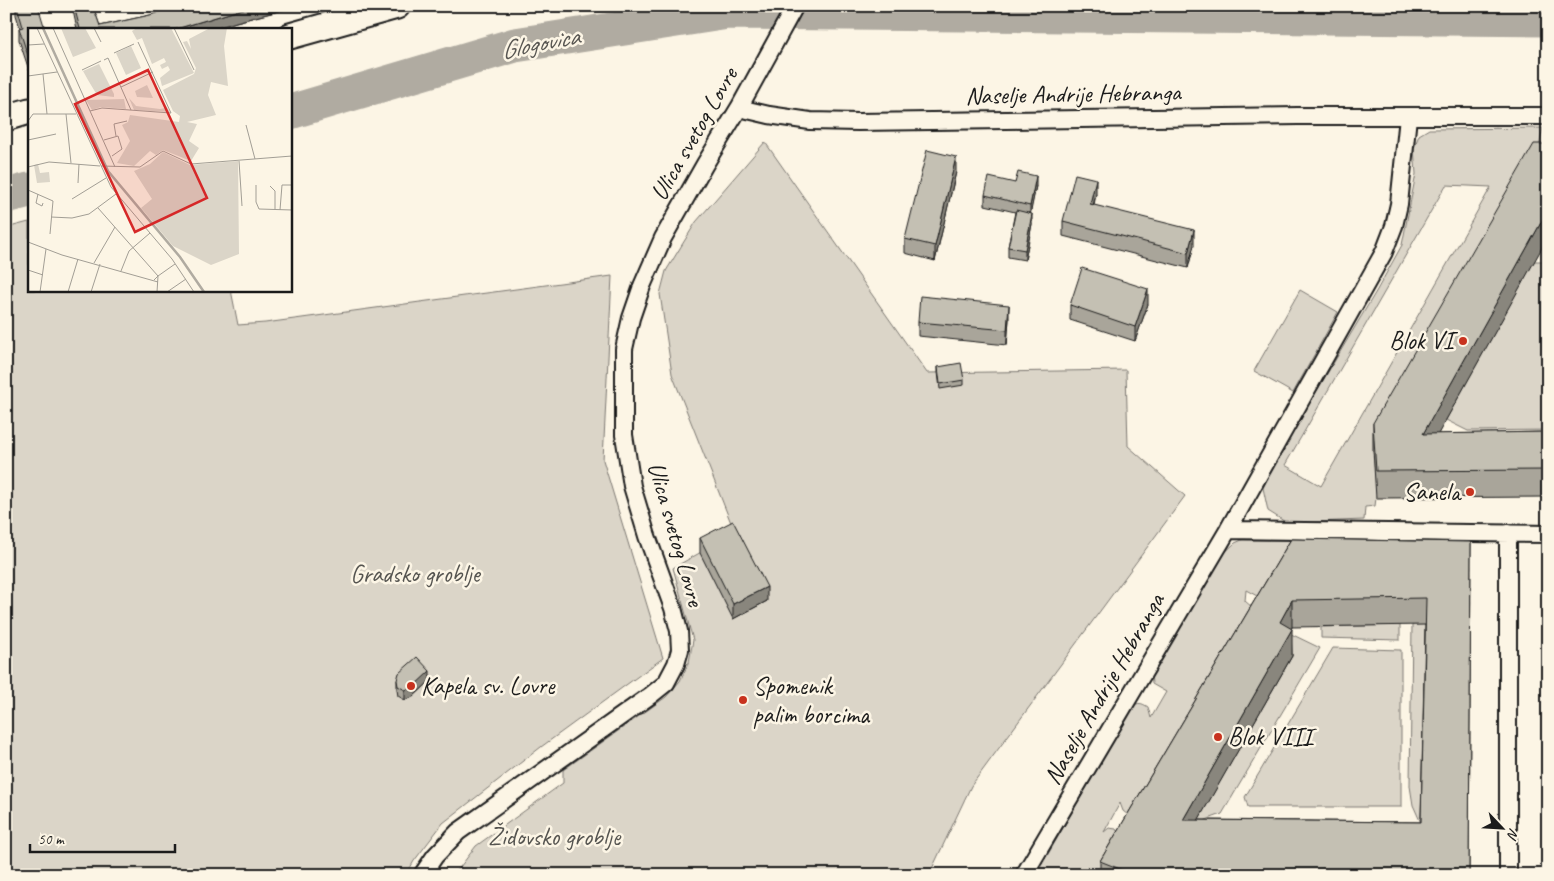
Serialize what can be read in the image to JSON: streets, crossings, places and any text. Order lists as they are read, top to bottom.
{
  "streets": {
    "street": ["Naselje Andrije Hebranga", "Ulica svetog Lovre"]
  },
  "crossings": [
    ["Naselje Andrije Hebranga", "Ulica svetog Lovre"]
  ],
  "water": ["Glogovica"],
  "parks": ["Gradsko groblje", "Židovsko groblje"],
  "places": [
    "Blok VI",
    "Sanela",
    "Kapela sv. Lovre",
    "Spomenik palim borcima",
    "Blok VIII"
  ],
  "scale_bar": "50 m",
  "north": "bottom right"
}
